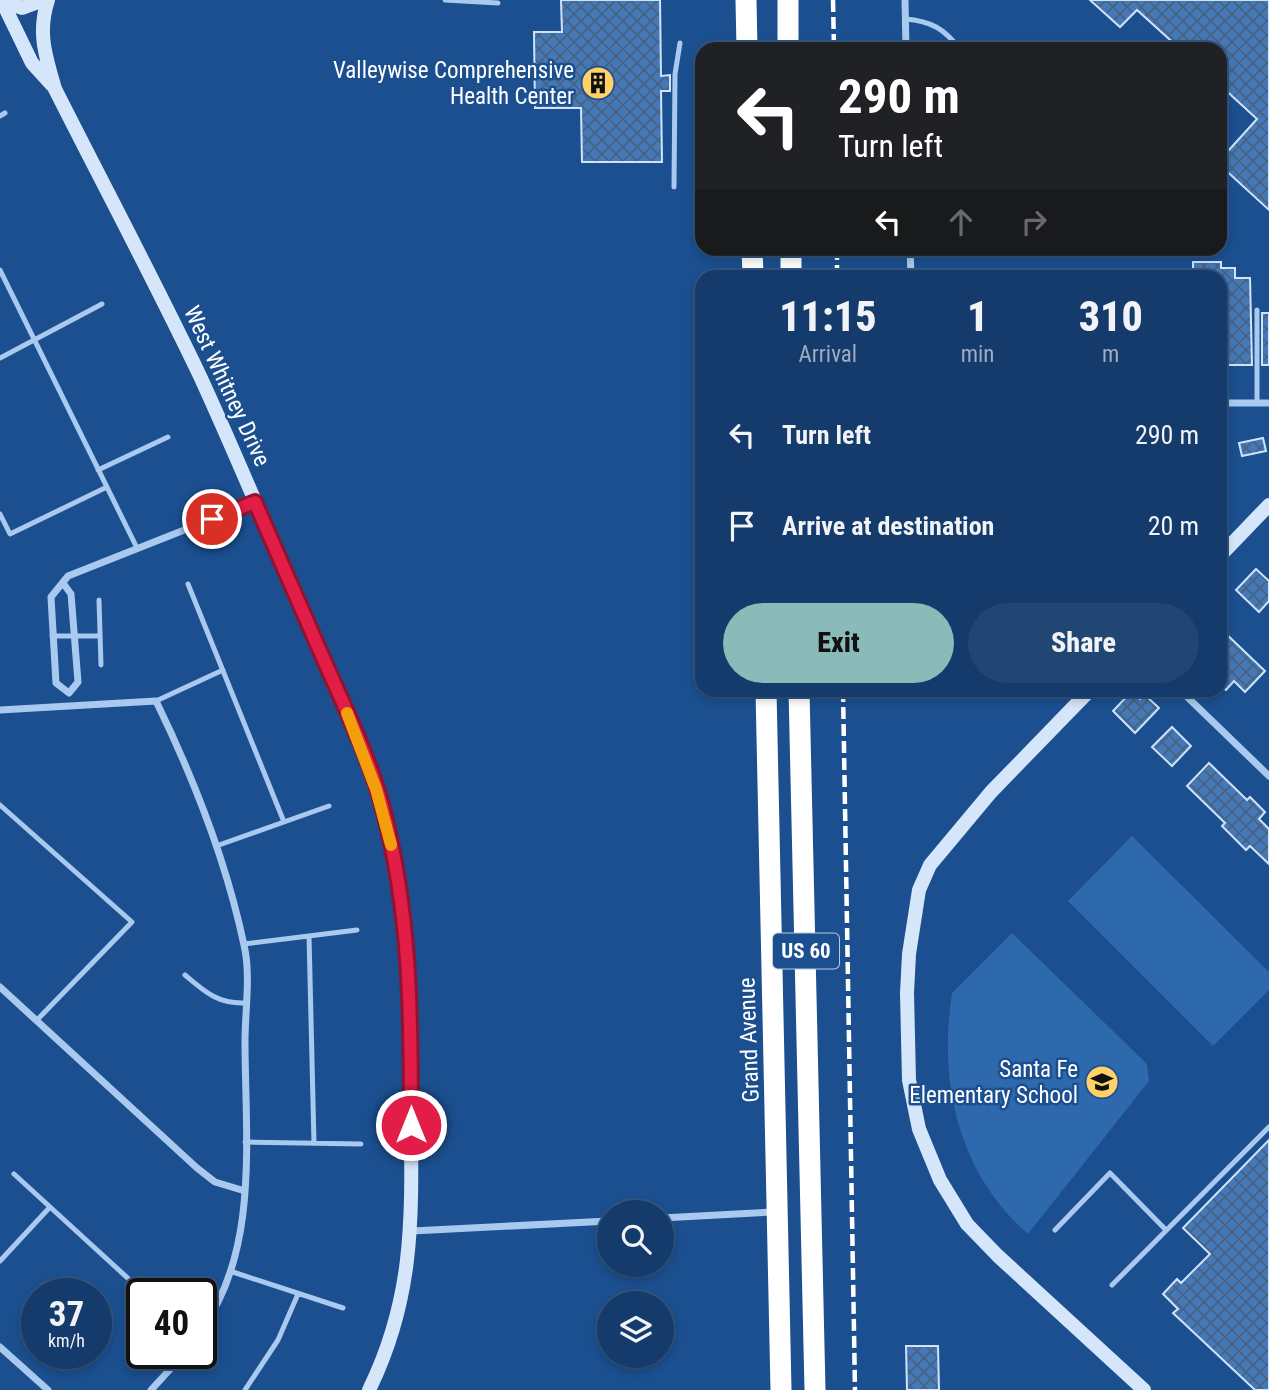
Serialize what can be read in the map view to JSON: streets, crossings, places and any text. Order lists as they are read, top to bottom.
{
  "streets": {
    "highway": ["US 60", "Grand Avenue"],
    "street": ["West Whitney Drive"]
  },
  "places": {
    "building": ["Valleywise Comprehensive Health Center"],
    "school or university": ["Santa Fe Elementary School"]
  },
  "page": {
    "turn": ["290 m", "Turn left"],
    "eta": [
      "11:15",
      "Arrival",
      "1",
      "min",
      "310",
      "m"
    ],
    "list": [
      {
        "name": "Turn left",
        "value": "290 m"
      },
      {
        "name": "Arrive at destination",
        "value": "20 m"
      }
    ],
    "buttons": ["Exit", "Share"],
    "speed": "37 km/h",
    "limit": "40"
  }
}
